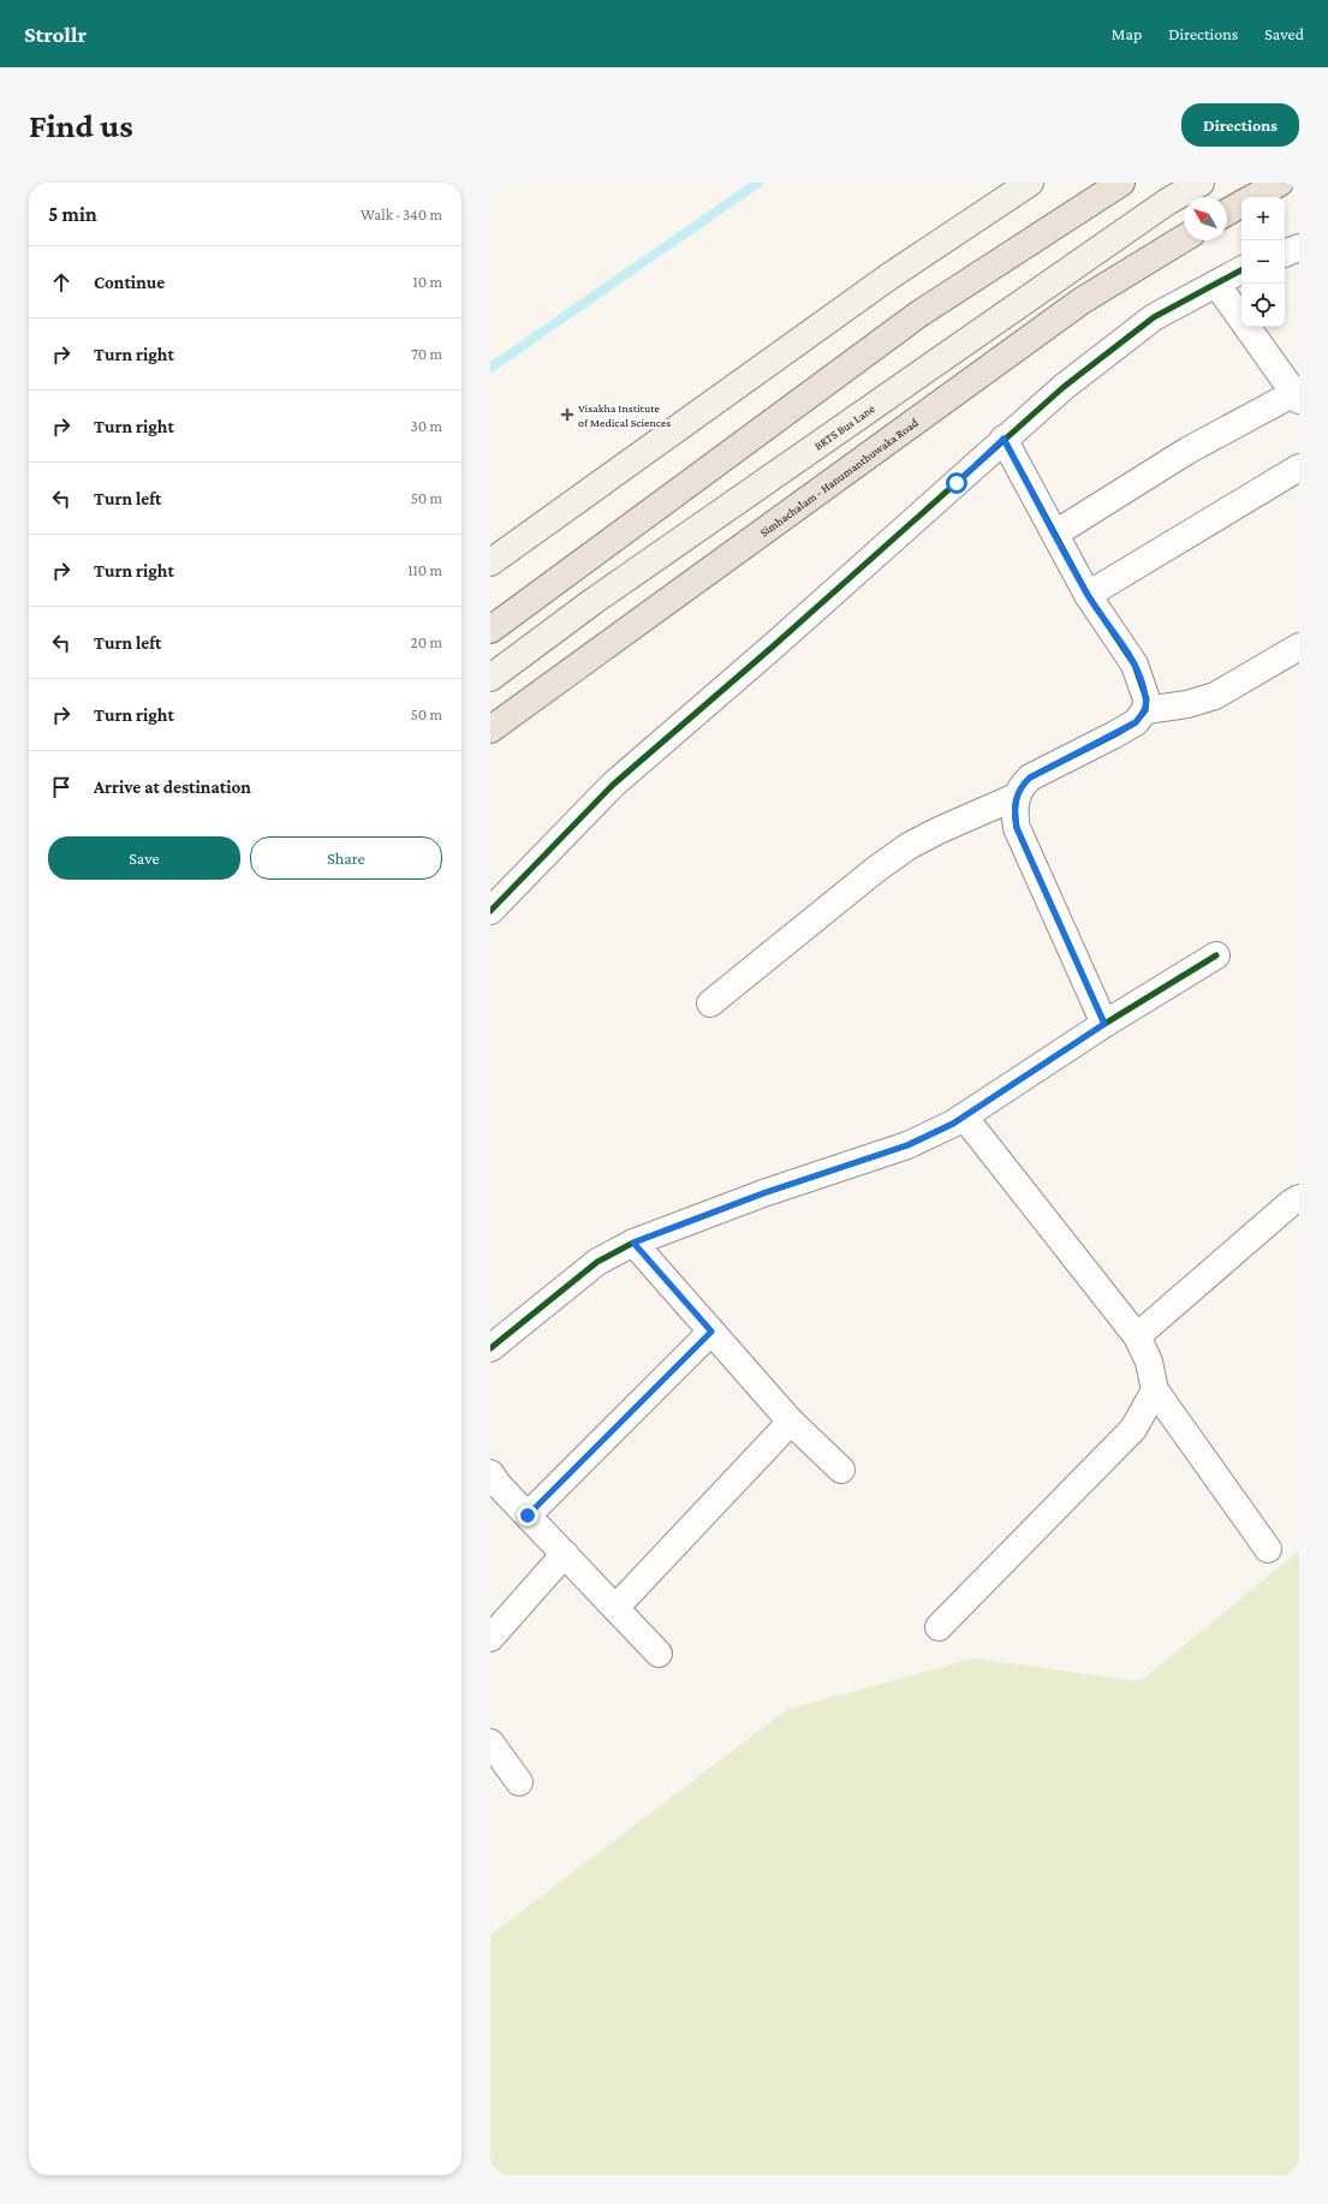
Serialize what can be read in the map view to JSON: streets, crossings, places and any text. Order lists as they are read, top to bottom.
{
  "streets": {
    "main road": ["Simhachalam - Hanumanthuwaka Road"],
    "street": ["BRTS Bus Lane"]
  },
  "places": {
    "health": ["Visakha Institute of Medical Sciences"]
  },
  "north": "top left",
  "page": {
    "header": "Strollr",
    "nav": ["Map", "Directions", "Saved"],
    "buttons": [
      "Directions",
      ["Save", "Share"]
    ],
    "title": "Find us",
    "heading": ["5 min", "Walk · 340 m"],
    "map_buttons": ["+", "−"],
    "list": [
      ["Continue", "10 m"],
      ["Turn right", "70 m"],
      ["Turn right", "30 m"],
      ["Turn left", "50 m"],
      ["Turn right", "110 m"],
      ["Turn left", "20 m"],
      ["Turn right", "50 m"],
      "Arrive at destination"
    ]
  }
}
